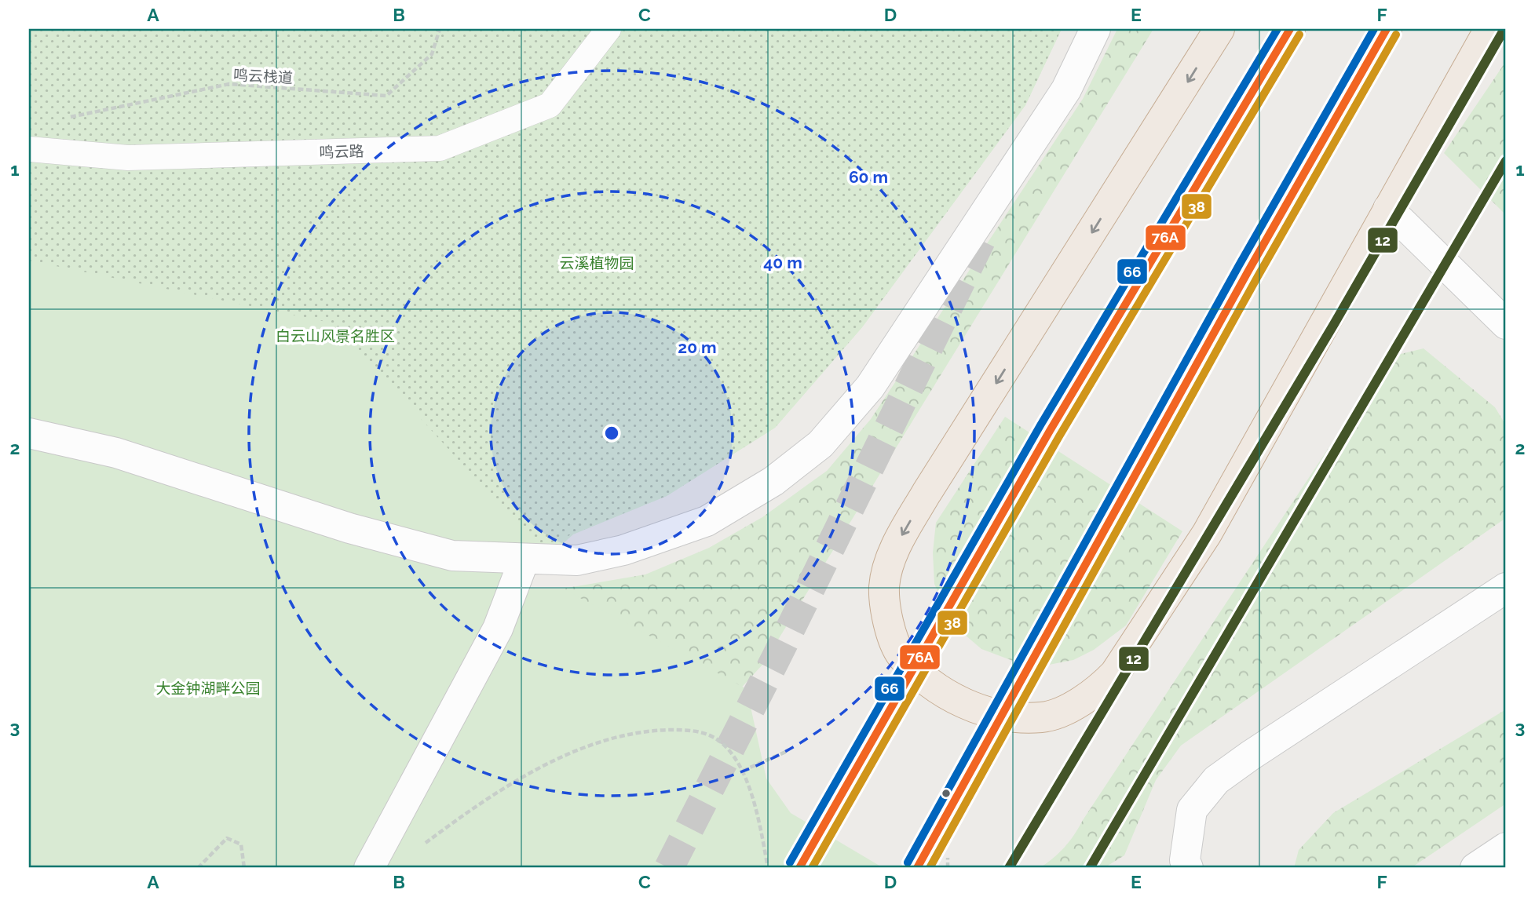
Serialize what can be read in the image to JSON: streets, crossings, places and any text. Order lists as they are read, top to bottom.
{
  "streets": {
    "lane": ["鸣云路"],
    "path": ["鸣云栈道"]
  },
  "crossings": [
    ["鸣云栈道", "鸣云路"]
  ],
  "parks": ["云溪植物园", "白云山风景名胜区", "大金钟湖畔公园"],
  "lines": [
    "transit line 12",
    "transit line 76A",
    "transit line 66",
    "transit line 38"
  ],
  "grid": {
    "columns": [
      "A",
      "B",
      "C",
      "D",
      "E",
      "F"
    ],
    "rows": ["1", "2", "3"]
  },
  "rings": ["60 m", "40 m", "20 m"]
}
